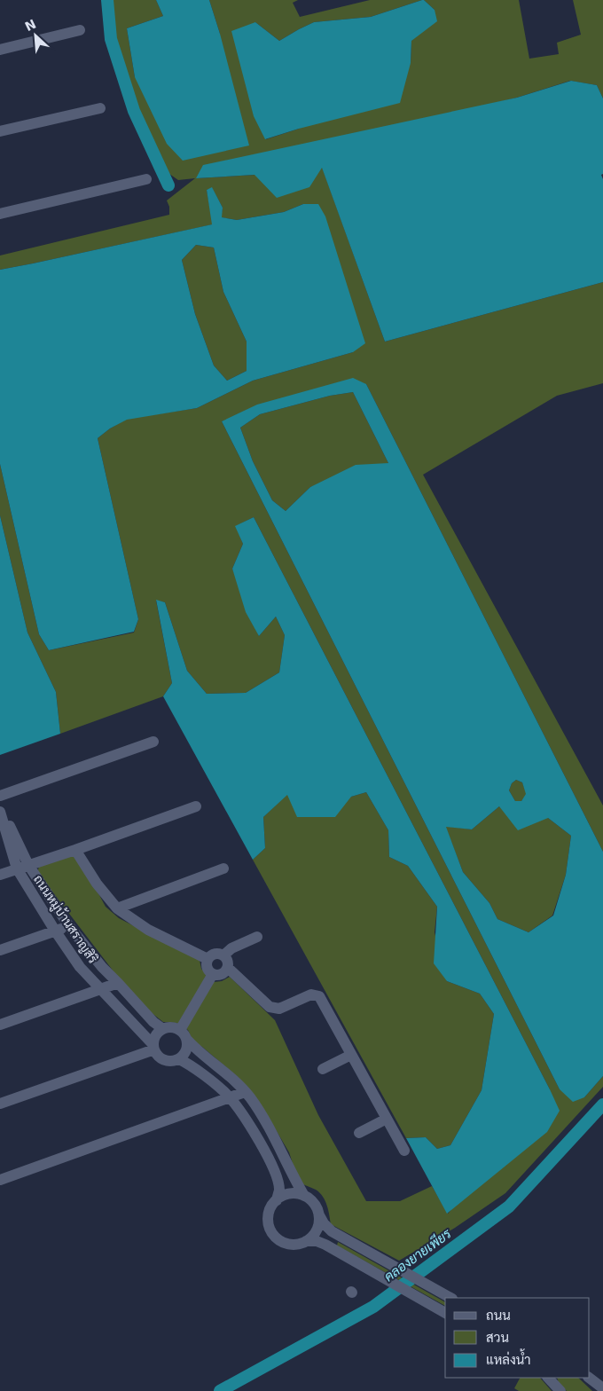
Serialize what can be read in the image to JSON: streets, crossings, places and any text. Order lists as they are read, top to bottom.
{
  "streets": {
    "street": ["ถนนหมู่บ้านสราญสิริ"]
  },
  "water": ["คลองยายเพียร"],
  "legend": ["ถนน", "สวน", "แหล่งน้ำ"],
  "north": "top left"
}
